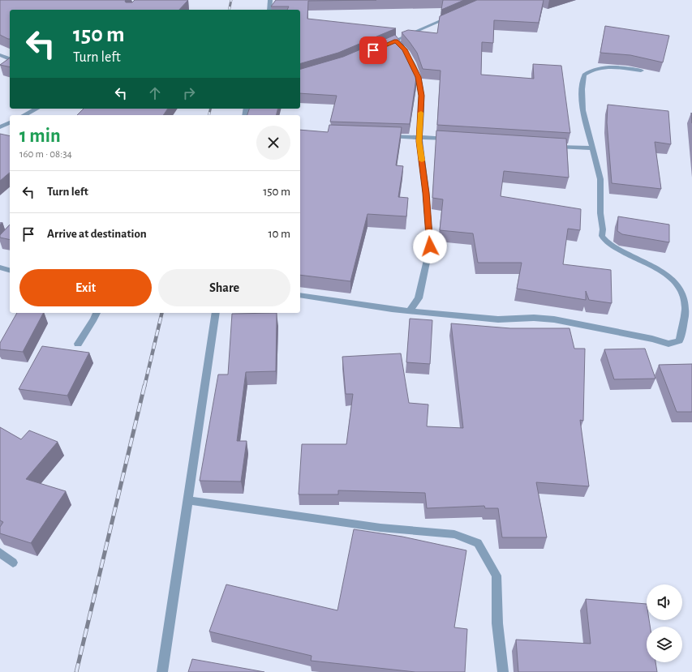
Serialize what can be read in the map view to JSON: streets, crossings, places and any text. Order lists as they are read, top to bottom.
{
  "page": {
    "turn": ["150 m", "Turn left"],
    "heading": ["1 min", "160 m · 08:34"],
    "list": [
      {
        "name": "Turn left",
        "value": "150 m"
      },
      {
        "name": "Arrive at destination",
        "value": "10 m"
      }
    ],
    "buttons": ["Exit", "Share"]
  }
}
